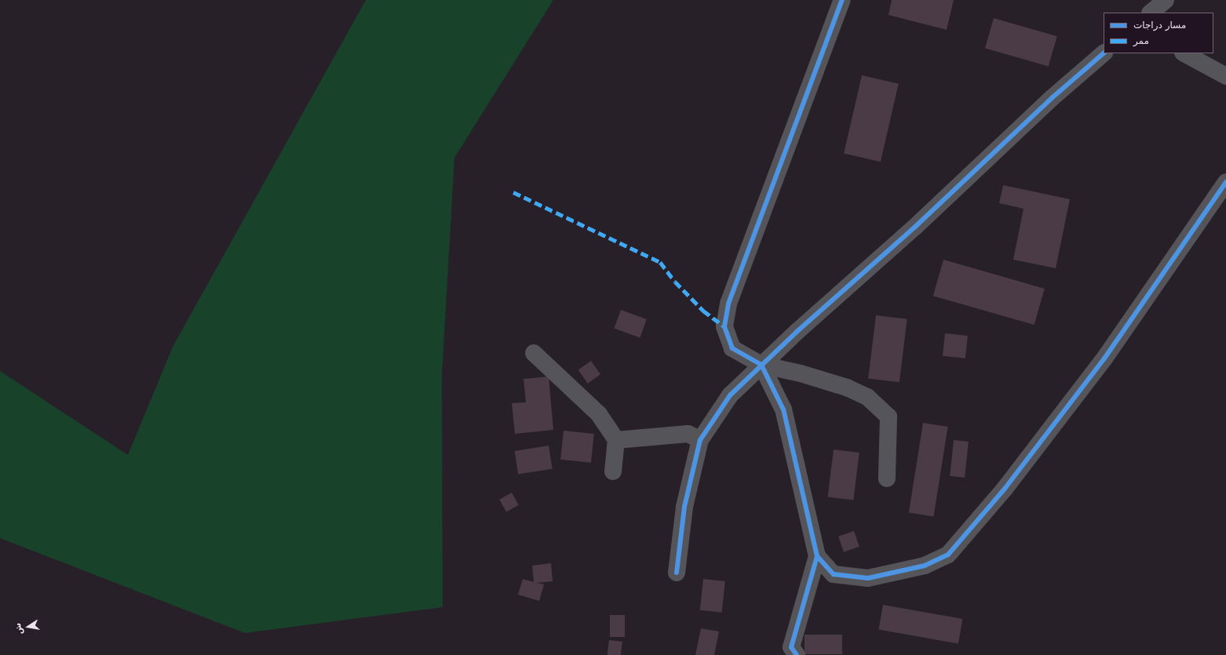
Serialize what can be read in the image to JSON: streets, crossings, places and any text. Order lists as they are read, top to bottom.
{
  "legend": ["مسار دراجات", "ممر"],
  "north": "left"
}
